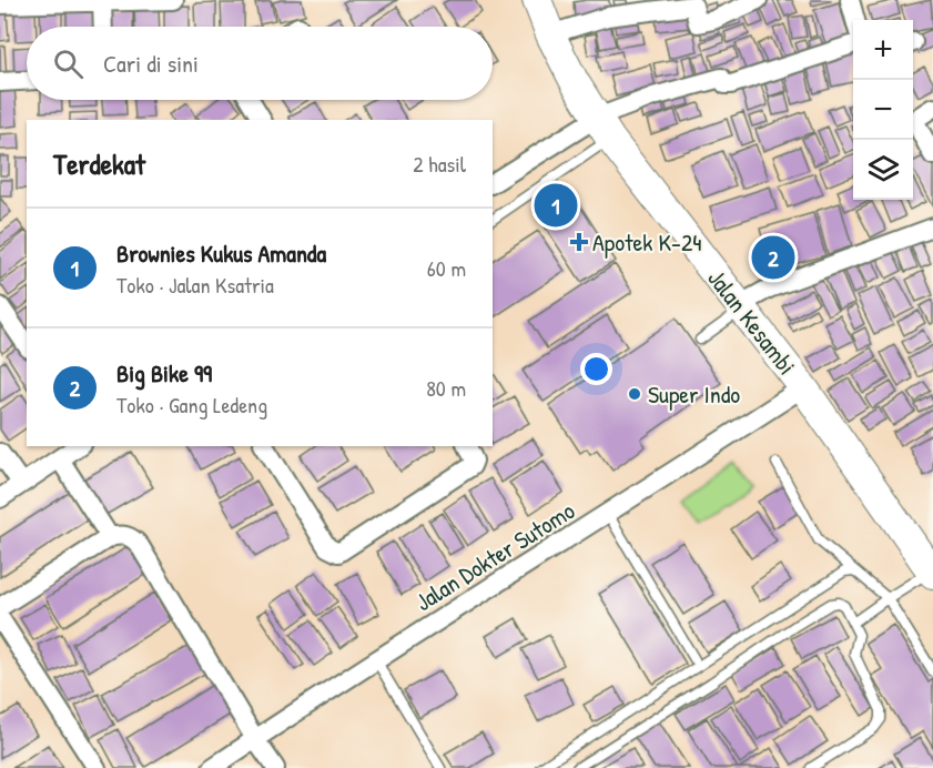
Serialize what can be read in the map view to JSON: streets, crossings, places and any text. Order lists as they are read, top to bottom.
{
  "streets": {
    "main road": ["Jalan Kesambi"],
    "street": ["Jalan Dokter Sutomo"]
  },
  "crossings": [
    ["Jalan Kesambi", "Jalan Dokter Sutomo"]
  ],
  "places": {
    "health": ["Apotek K-24"],
    "other": ["Super Indo"]
  },
  "page": {
    "map_buttons": ["+", "−"],
    "search": "Cari di sini",
    "heading": ["Terdekat", "2 hasil"],
    "pins": ["1", "2"],
    "list": [
      {
        "mark": "1",
        "name": "Brownies Kukus Amanda",
        "note": "Toko · Jalan Ksatria",
        "value": "60 m"
      },
      {
        "mark": "2",
        "name": "Big Bike 99",
        "note": "Toko · Gang Ledeng",
        "value": "80 m"
      }
    ]
  }
}
